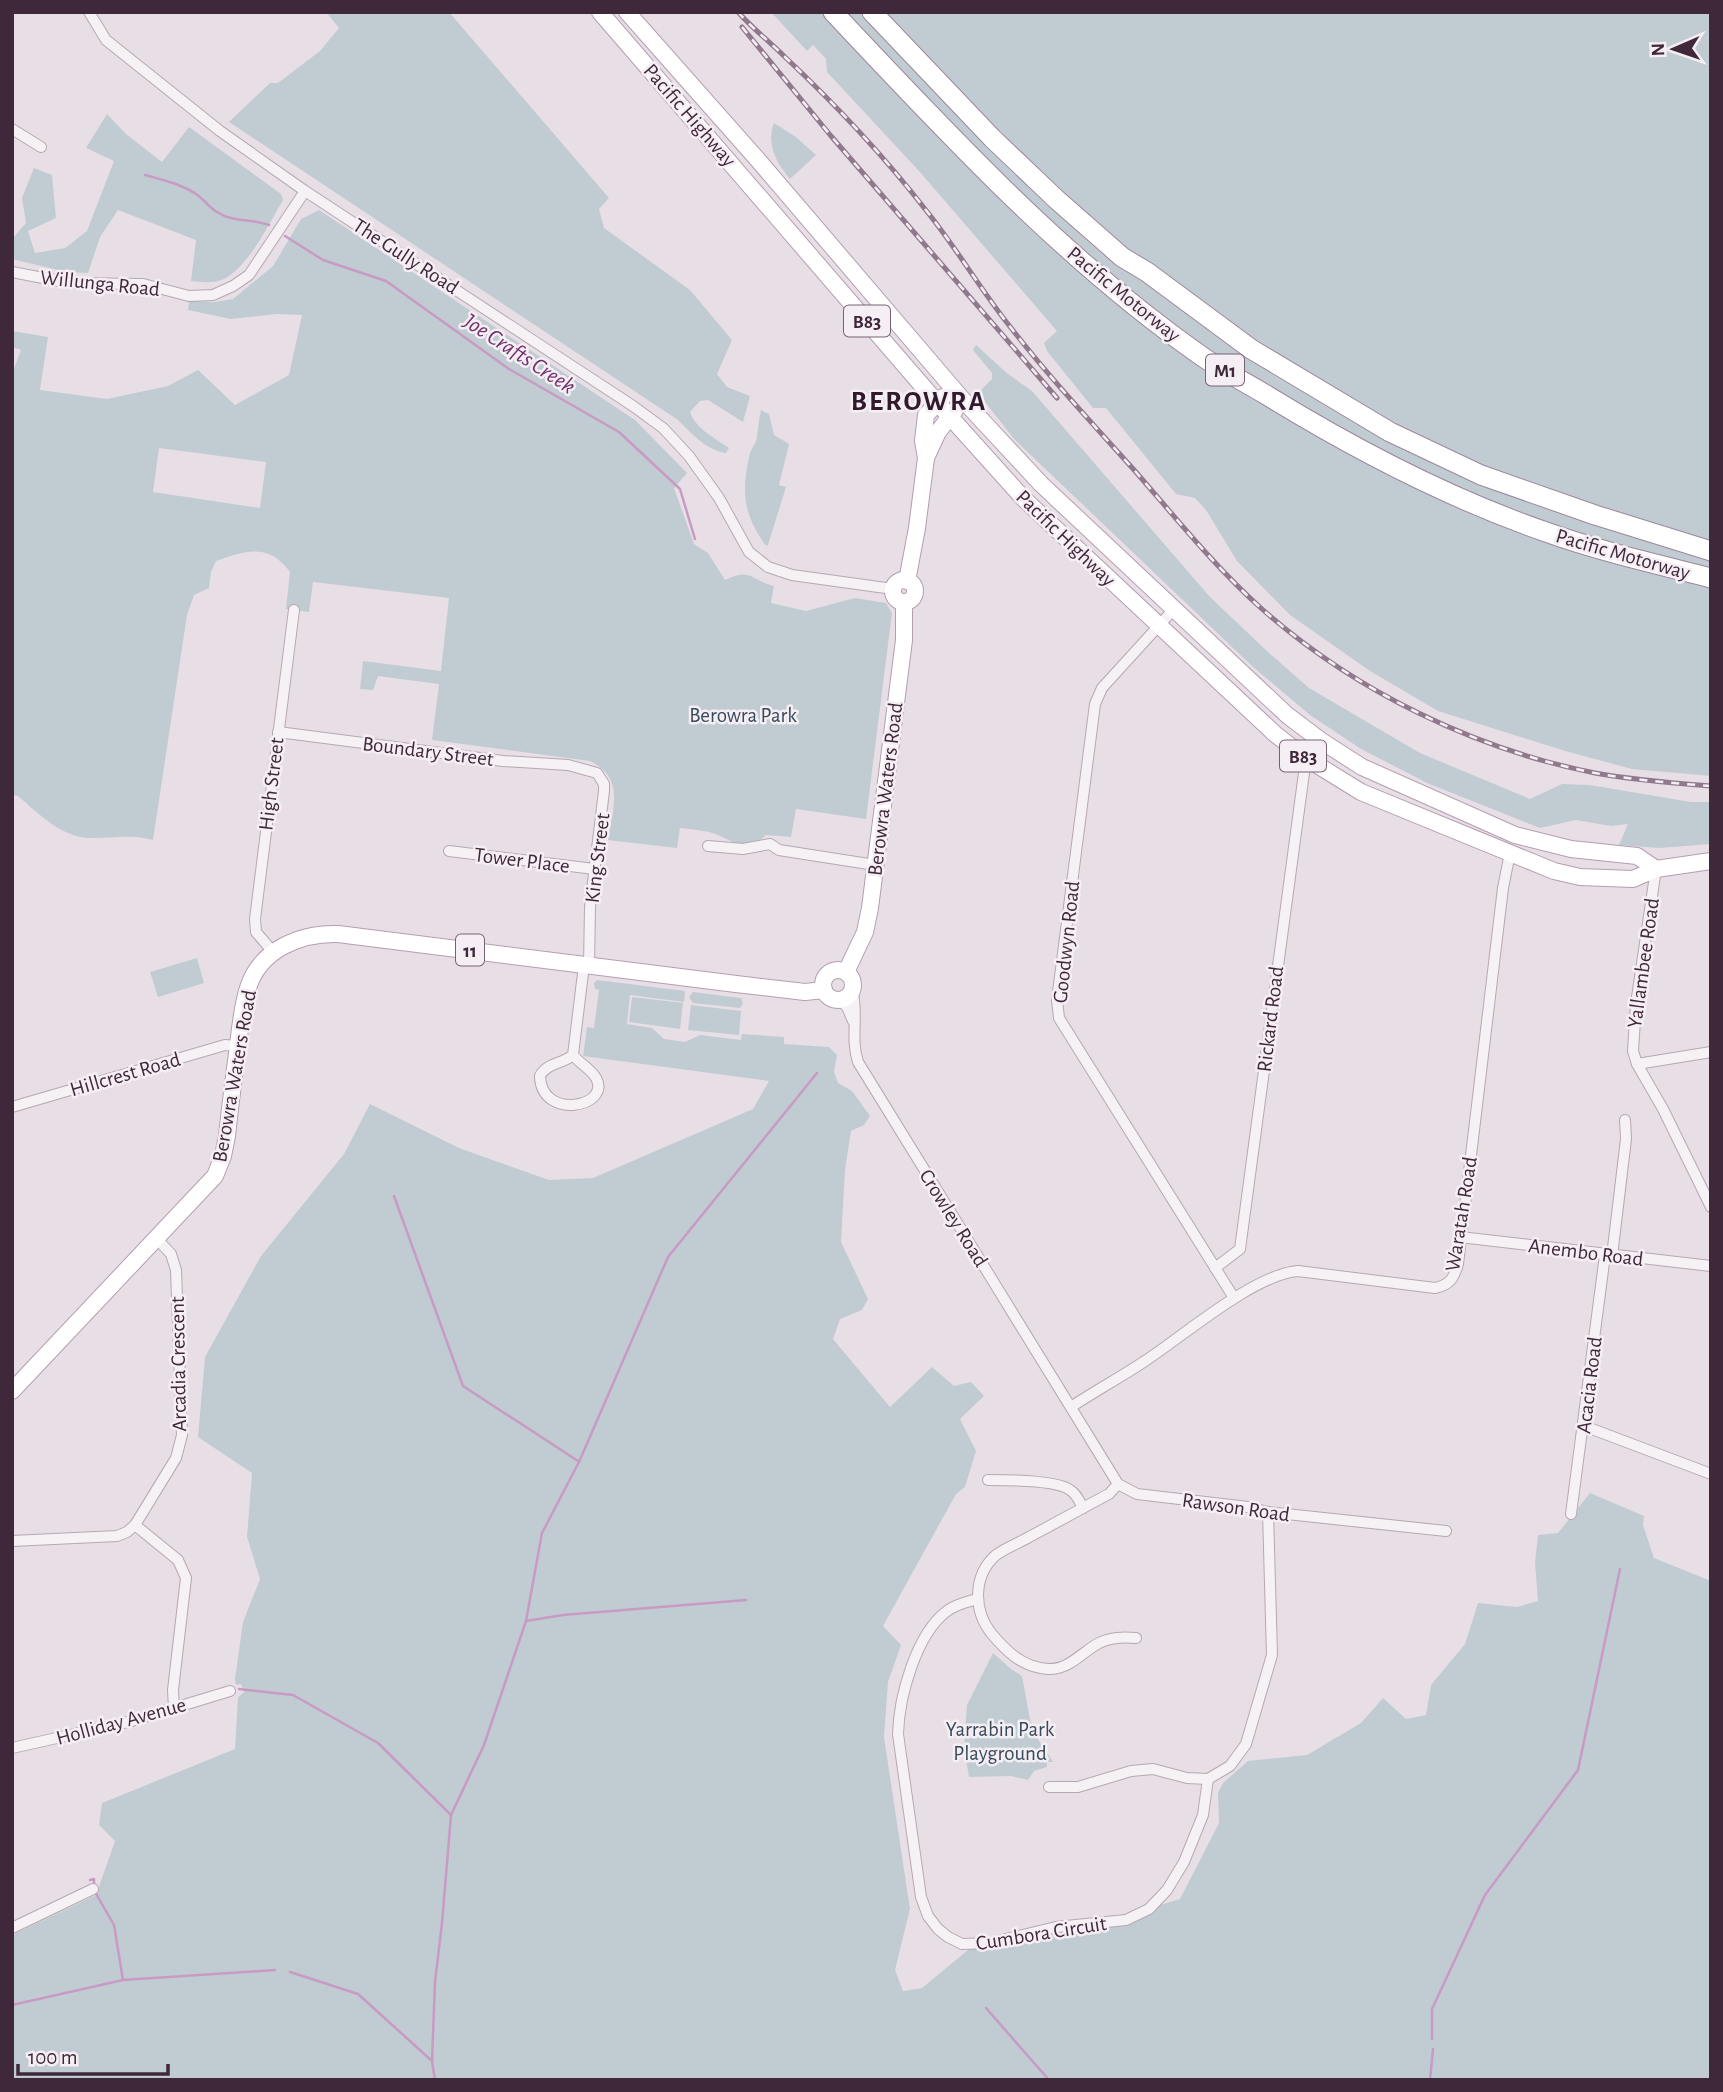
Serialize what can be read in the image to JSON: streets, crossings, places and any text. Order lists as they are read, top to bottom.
{
  "streets": {
    "highway": ["Pacific Motorway", "M1"],
    "main road": [
      "Pacific Highway",
      "B83",
      "Berowra Waters Road",
      "11"
    ],
    "street": [
      "The Gully Road",
      "Willunga Road",
      "Boundary Street",
      "High Street",
      "King Street",
      "Tower Place",
      "Goodwyn Road",
      "Yallambee Road",
      "Rickard Road",
      "Hillcrest Road",
      "Waratah Road",
      "Crowley Road",
      "Anembo Road",
      "Arcadia Crescent",
      "Acacia Road",
      "Rawson Road",
      "Holliday Avenue",
      "Cumbora Circuit"
    ]
  },
  "crossings": [
    ["Pacific Highway", "Berowra Waters Road"],
    ["Pacific Highway", "Goodwyn Road"],
    ["Pacific Highway", "Yallambee Road"],
    ["Pacific Highway", "Rickard Road"],
    ["Pacific Highway", "Waratah Road"],
    ["The Gully Road", "Willunga Road"],
    ["The Gully Road", "Berowra Waters Road"],
    ["Boundary Street", "High Street"],
    ["Boundary Street", "King Street"],
    ["High Street", "Berowra Waters Road"],
    ["Berowra Waters Road", "King Street"],
    ["Berowra Waters Road", "Hillcrest Road"],
    ["Berowra Waters Road", "Crowley Road"],
    ["Berowra Waters Road", "Arcadia Crescent"],
    ["King Street", "Tower Place"],
    ["Goodwyn Road", "Rickard Road"],
    ["Goodwyn Road", "Waratah Road"],
    ["Waratah Road", "Crowley Road"],
    ["Waratah Road", "Anembo Road"],
    ["Anembo Road", "Acacia Road"]
  ],
  "districts": ["BEROWRA"],
  "water": ["Joe Crafts Creek"],
  "parks": ["Berowra Park", "Yarrabin Park Playground"],
  "scale_bar": "100 m",
  "north": "left"
}
